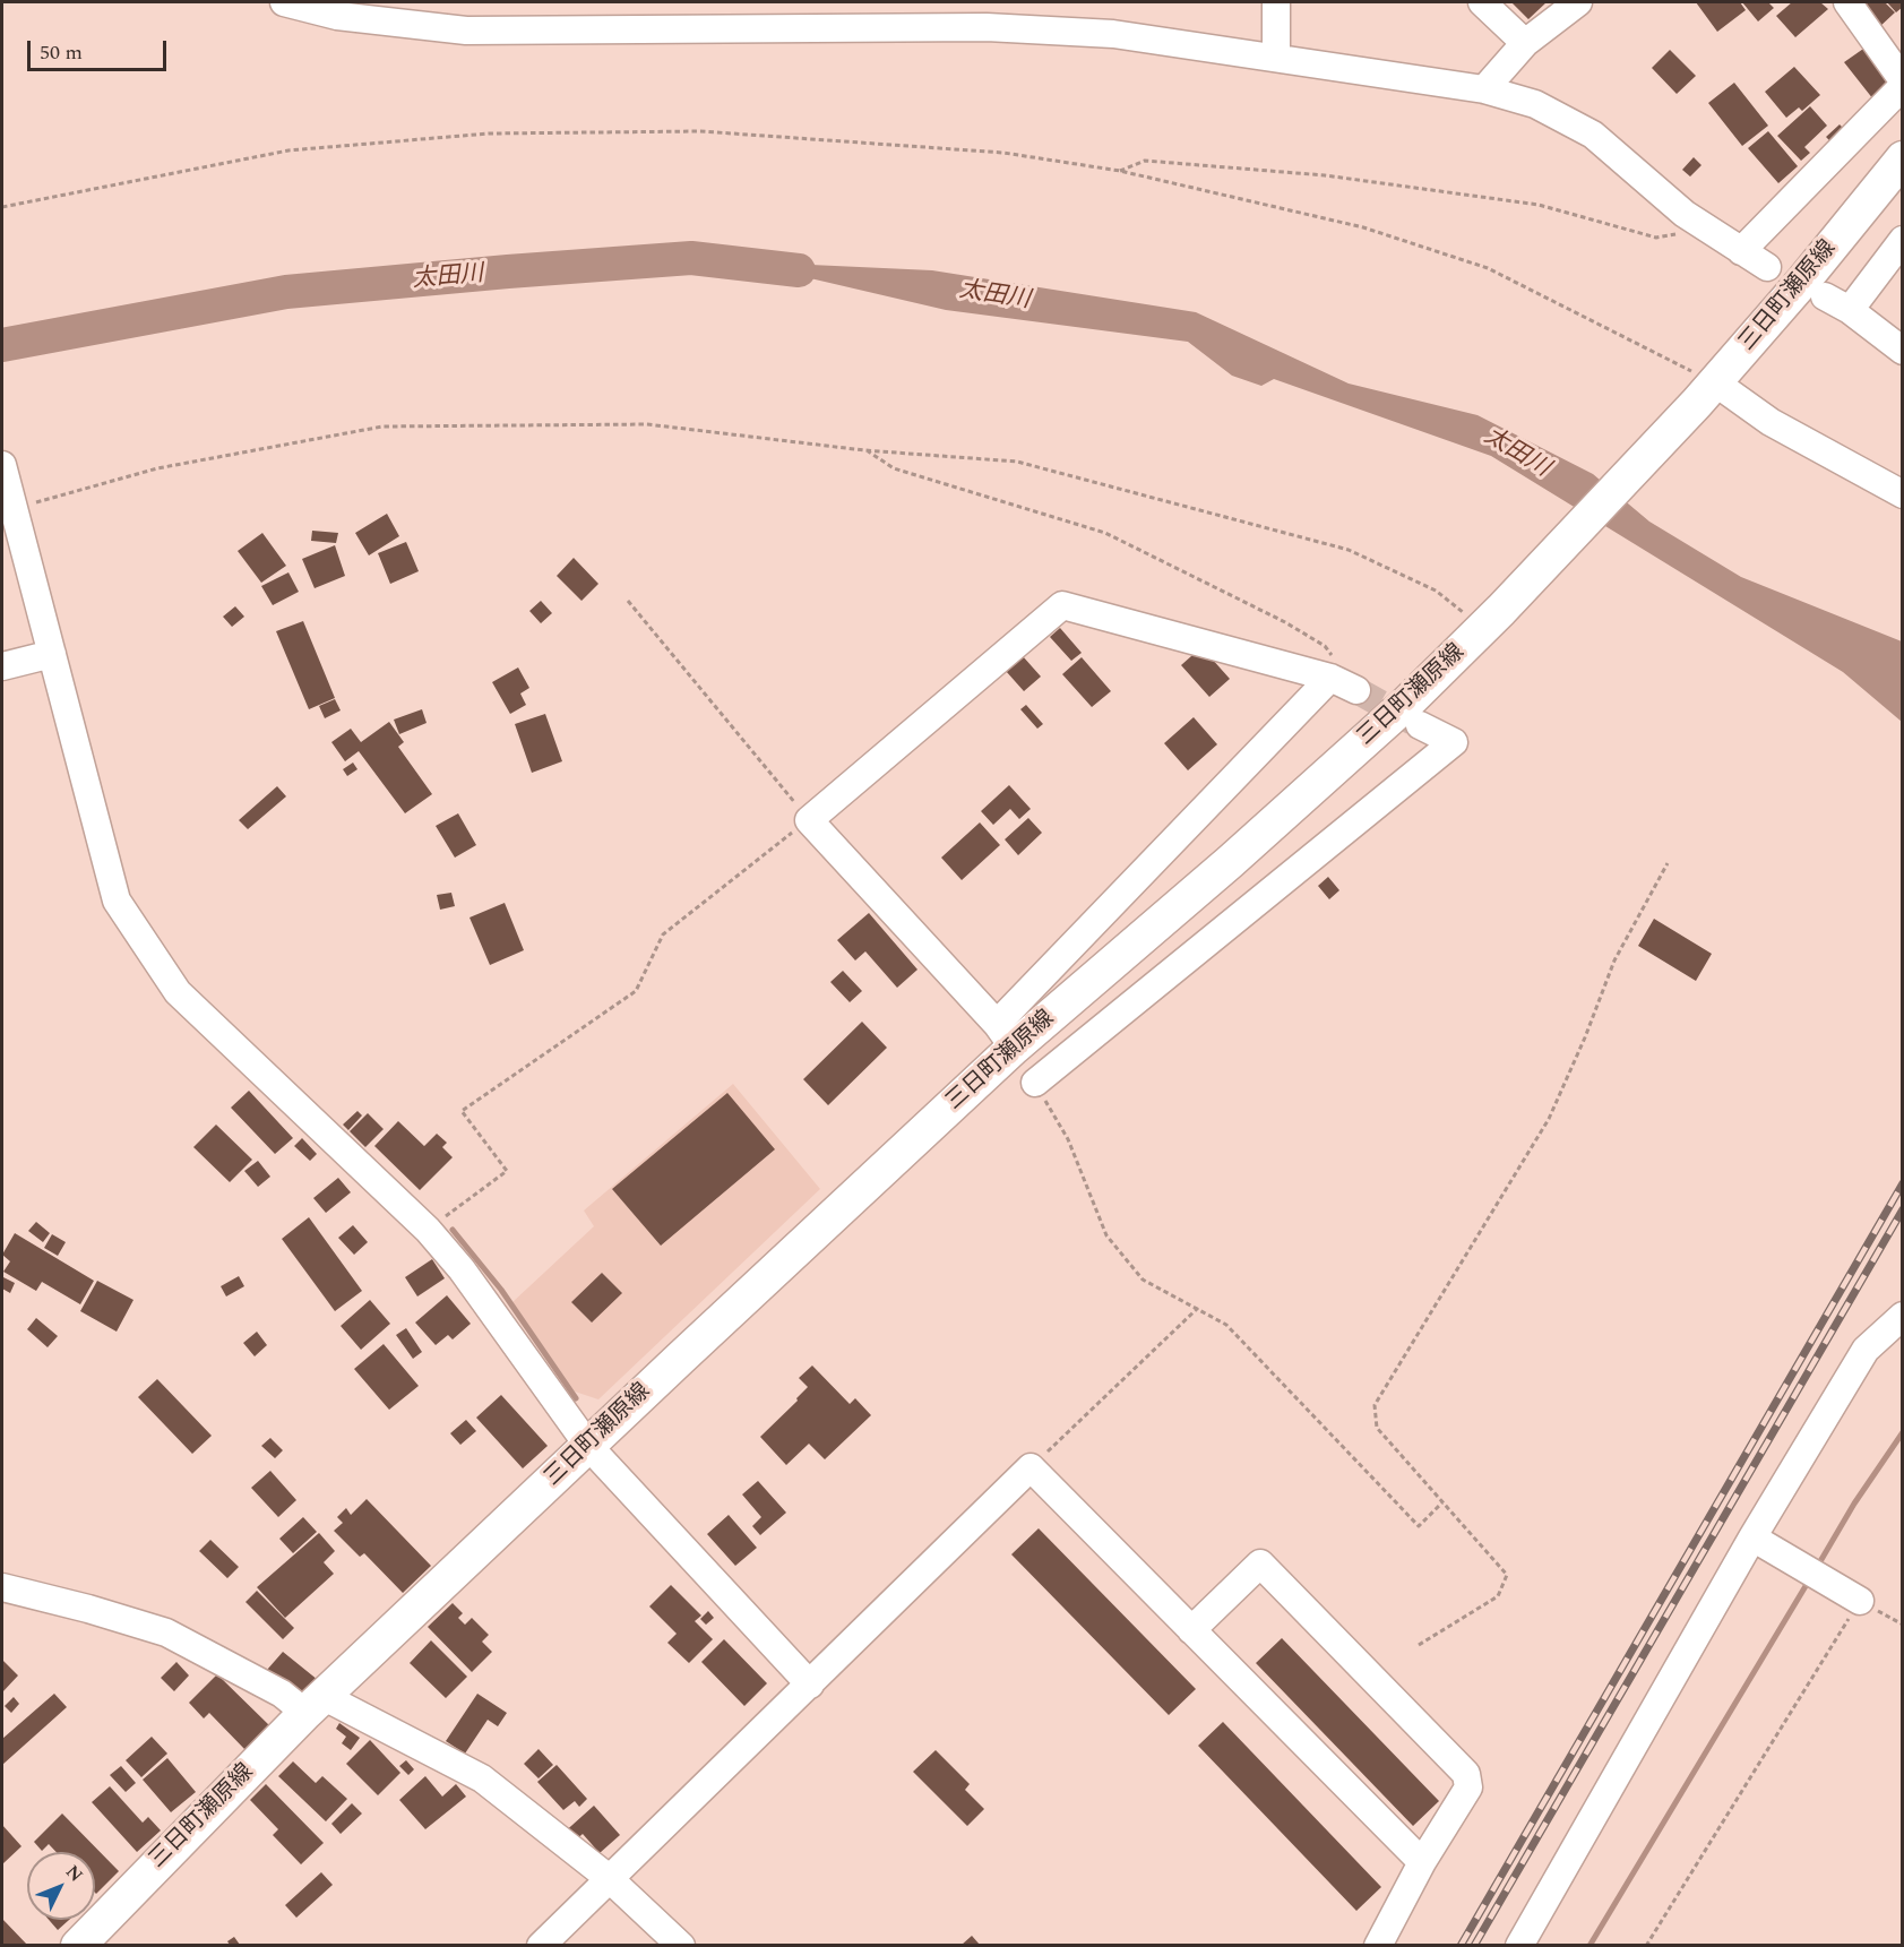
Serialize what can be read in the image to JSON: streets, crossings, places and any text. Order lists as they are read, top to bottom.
{
  "streets": {
    "main road": ["三日町瀬原線"]
  },
  "water": ["太田川"],
  "scale_bar": "50 m",
  "north": "top right"
}
